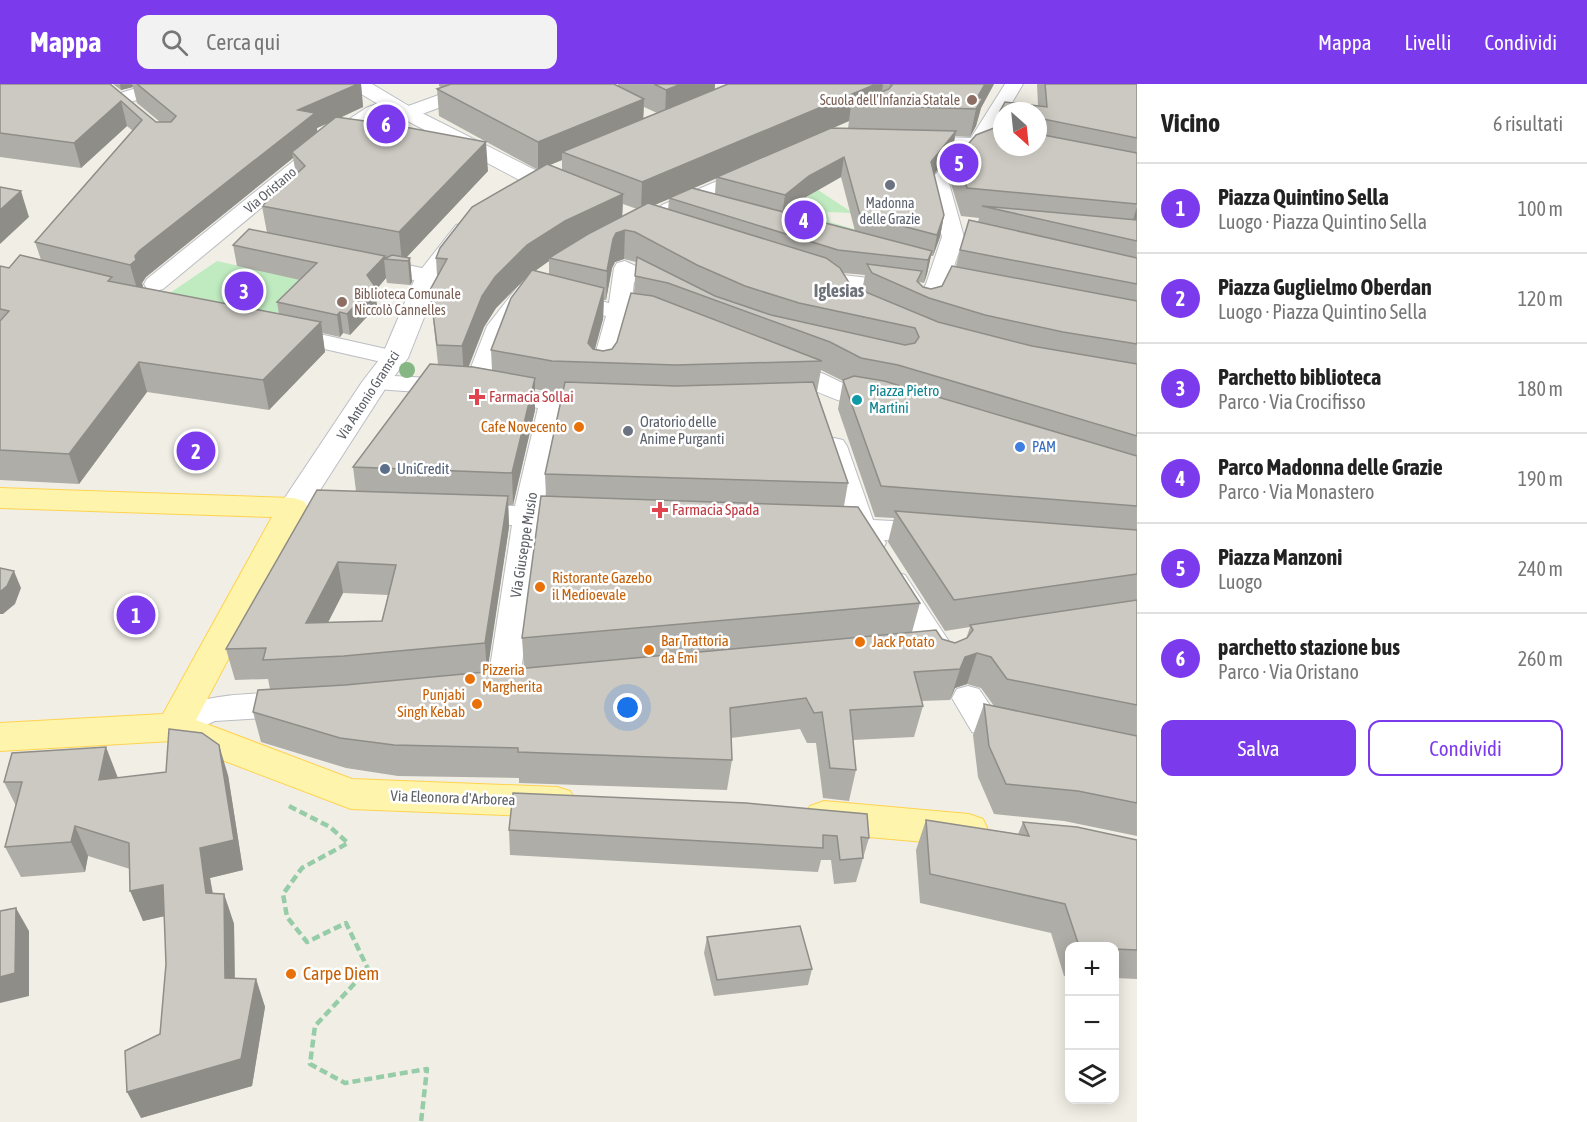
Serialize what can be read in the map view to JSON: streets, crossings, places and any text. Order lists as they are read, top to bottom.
{
  "streets": {
    "main road": ["Via Antonio Gramsci", "Via Eleonora d'Arborea"],
    "street": ["Via Oristano", "Via Giuseppe Musio"]
  },
  "districts": ["Iglesias"],
  "places": {
    "other": [
      "Scuola dell'Infanzia Statale",
      "Madonna delle Grazie",
      "Biblioteca Comunale Niccolò Cannelles",
      "Piazza Pietro Martini",
      "Cafe Novecento",
      "Oratorio delle Anime Purganti",
      "PAM",
      "UniCredit",
      "Ristorante Gazebo il Medioevale",
      "Jack Potato",
      "Bar Trattoria da Emi",
      "Pizzeria Margherita",
      "Punjabi Singh Kebab",
      "Carpe Diem"
    ],
    "health": ["Farmacia Sollai", "Farmacia Spada"]
  },
  "north": "bottom right",
  "page": {
    "header": "Mappa",
    "search": "Cerca qui",
    "nav": ["Mappa", "Livelli", "Condividi"],
    "heading": ["Vicino", "6 risultati"],
    "pins": [
      "6",
      "5",
      "4",
      "3",
      "2",
      "1"
    ],
    "list": [
      {
        "mark": "1",
        "name": "Piazza Quintino Sella",
        "note": "Luogo · Piazza Quintino Sella",
        "value": "100 m"
      },
      {
        "mark": "2",
        "name": "Piazza Guglielmo Oberdan",
        "note": "Luogo · Piazza Quintino Sella",
        "value": "120 m"
      },
      {
        "mark": "3",
        "name": "Parchetto biblioteca",
        "note": "Parco · Via Crocifisso",
        "value": "180 m"
      },
      {
        "mark": "4",
        "name": "Parco Madonna delle Grazie",
        "note": "Parco · Via Monastero",
        "value": "190 m"
      },
      {
        "mark": "5",
        "name": "Piazza Manzoni",
        "note": "Luogo",
        "value": "240 m"
      },
      {
        "mark": "6",
        "name": "parchetto stazione bus",
        "note": "Parco · Via Oristano",
        "value": "260 m"
      }
    ],
    "buttons": ["Salva", "Condividi"],
    "map_buttons": ["+", "−"]
  }
}
